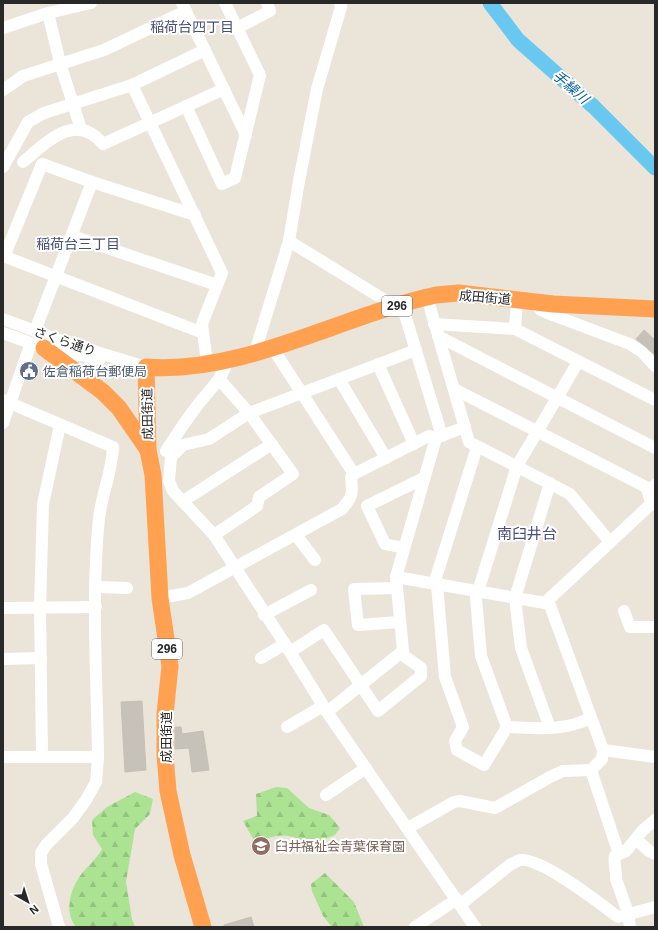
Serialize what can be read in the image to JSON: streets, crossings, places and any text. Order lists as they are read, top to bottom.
{
  "streets": {
    "highway": ["成田街道", "296"],
    "street": ["さくら通り"]
  },
  "crossings": [
    ["成田街道", "さくら通り"]
  ],
  "districts": ["稲荷台四丁目", "稲荷台三丁目", "南臼井台"],
  "water": ["手繰川"],
  "places": {
    "public building": ["佐倉稲荷台郵便局"],
    "school or university": ["臼井福祉会青葉保育園"]
  },
  "north": "bottom right"
}
